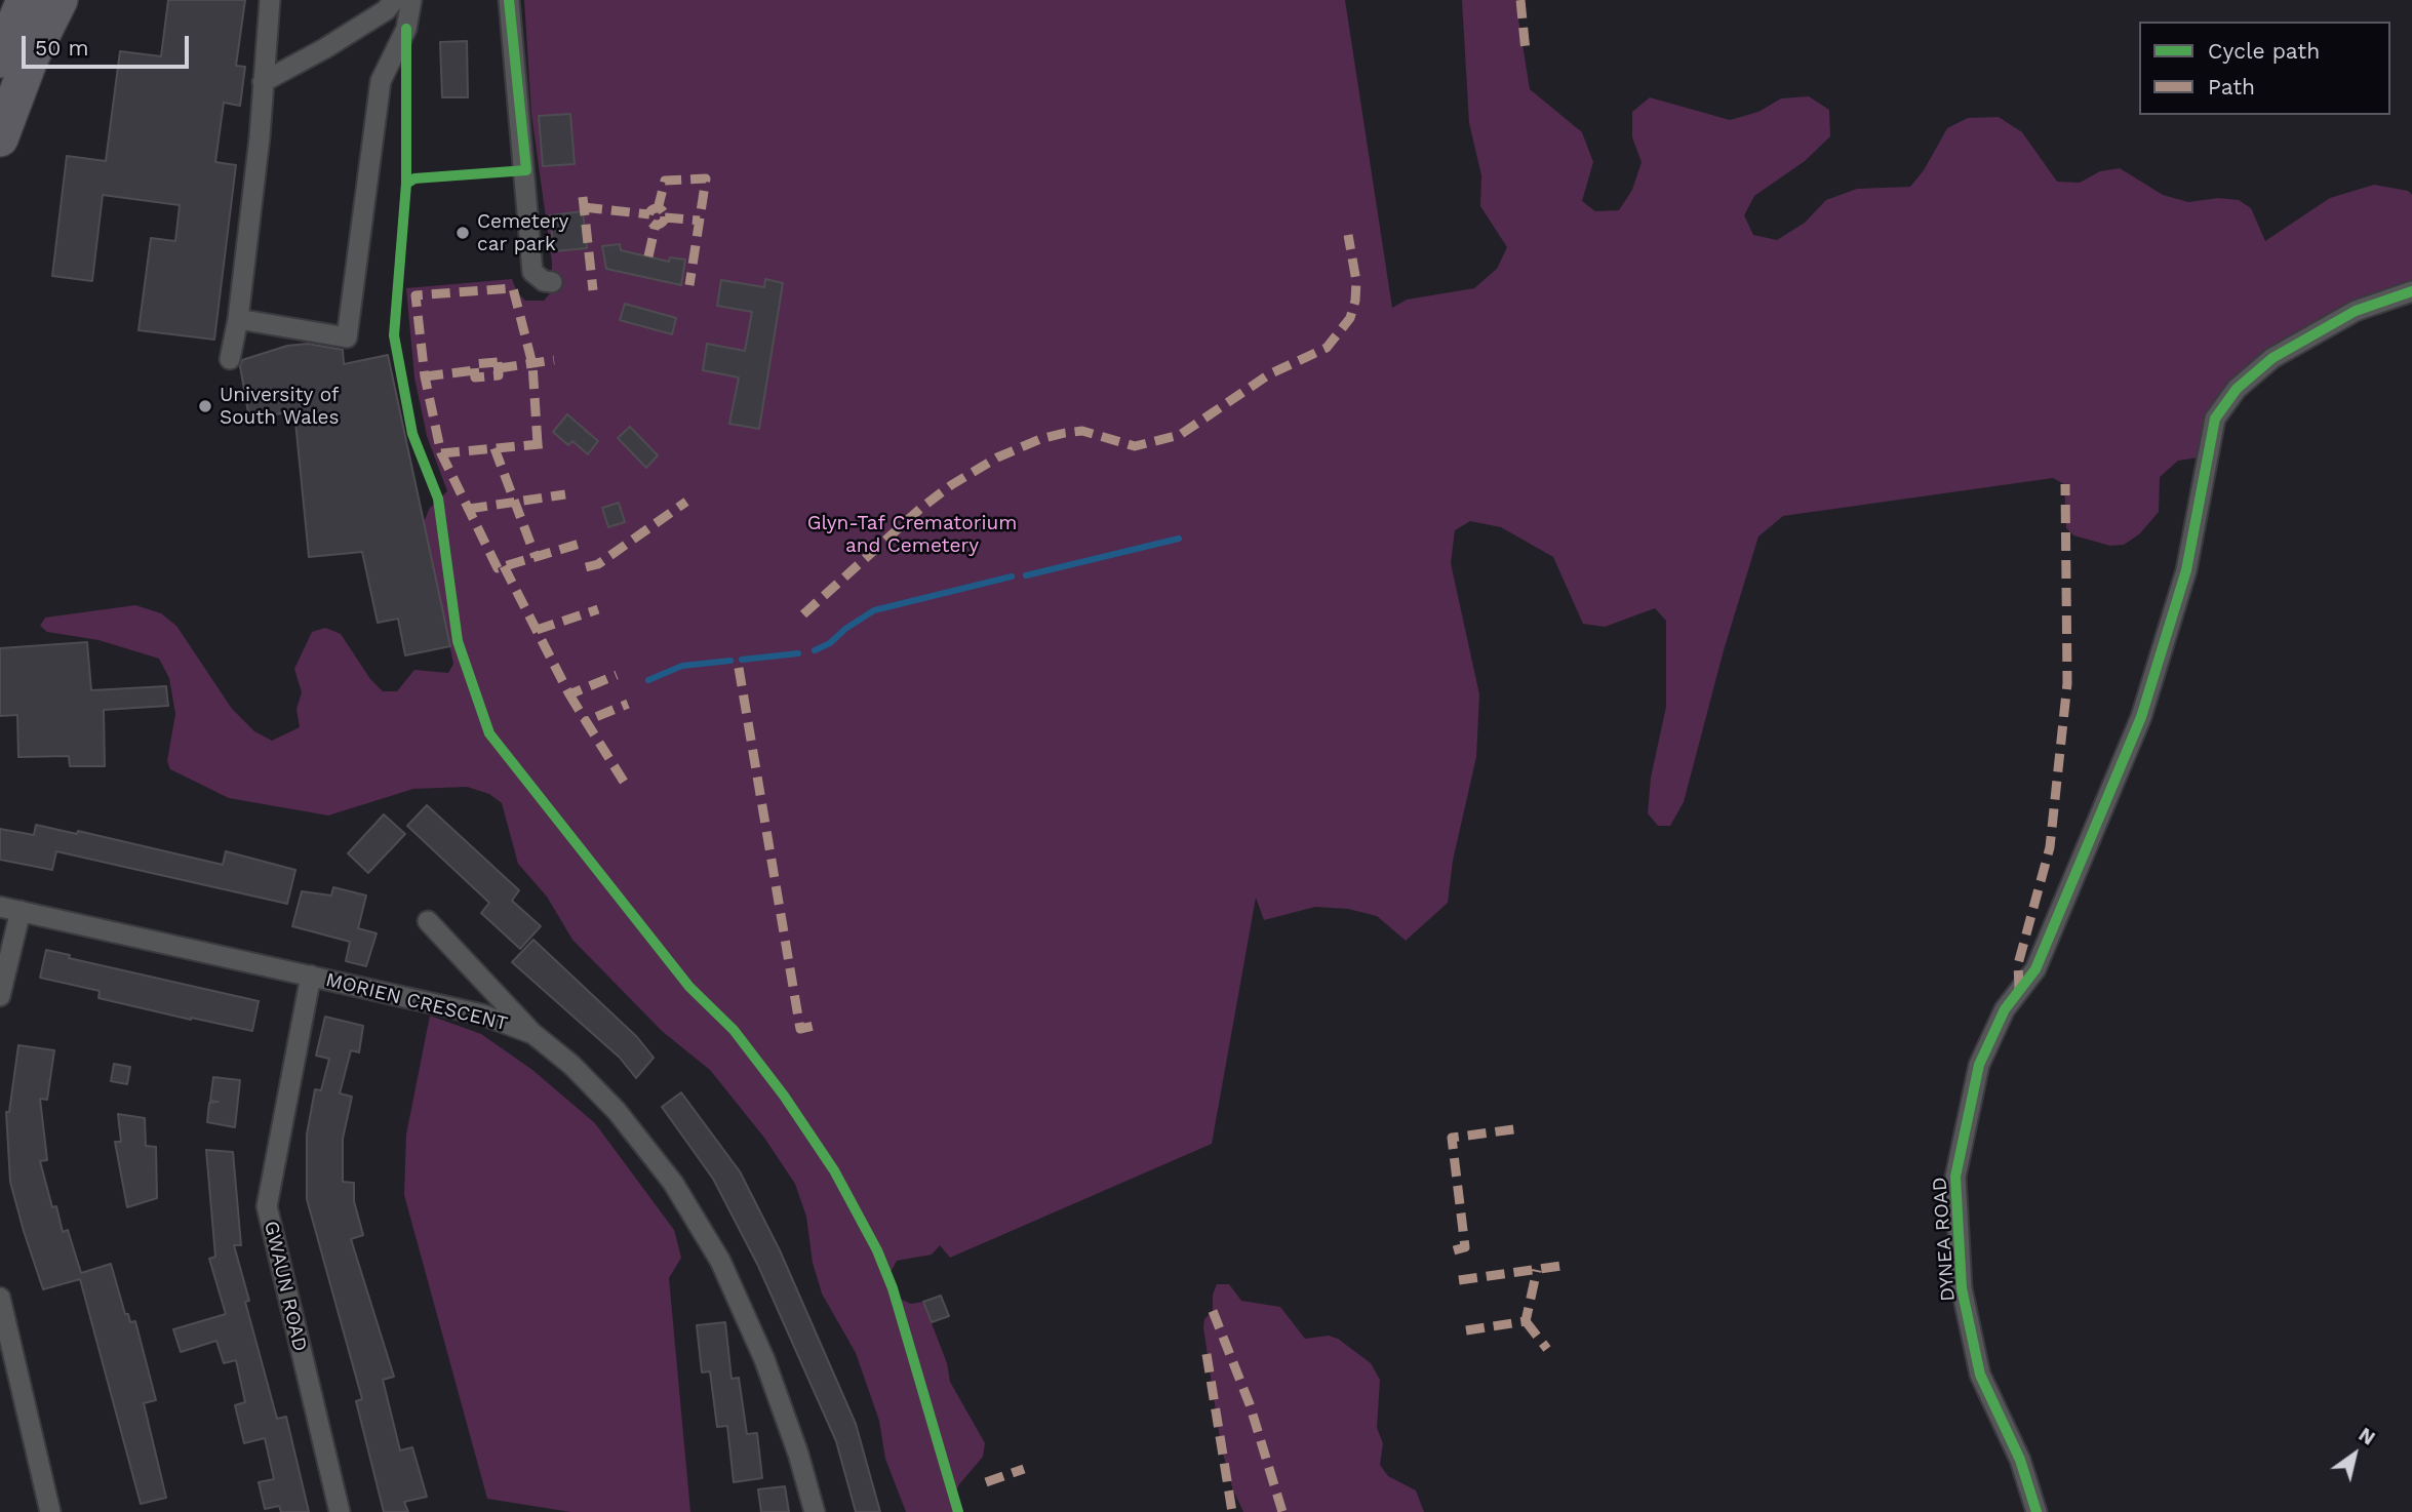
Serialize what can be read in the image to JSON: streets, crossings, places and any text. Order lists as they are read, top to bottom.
{
  "streets": {
    "street": ["MORIEN CRESCENT", "DYNEA ROAD", "GWAUN ROAD"]
  },
  "crossings": [
    ["MORIEN CRESCENT", "GWAUN ROAD"]
  ],
  "parks": ["Glyn-Taf Crematorium and Cemetery"],
  "places": ["Cemetery car park", "University of South Wales"],
  "legend": ["Cycle path", "Path"],
  "scale_bar": "50 m",
  "north": "top right"
}
